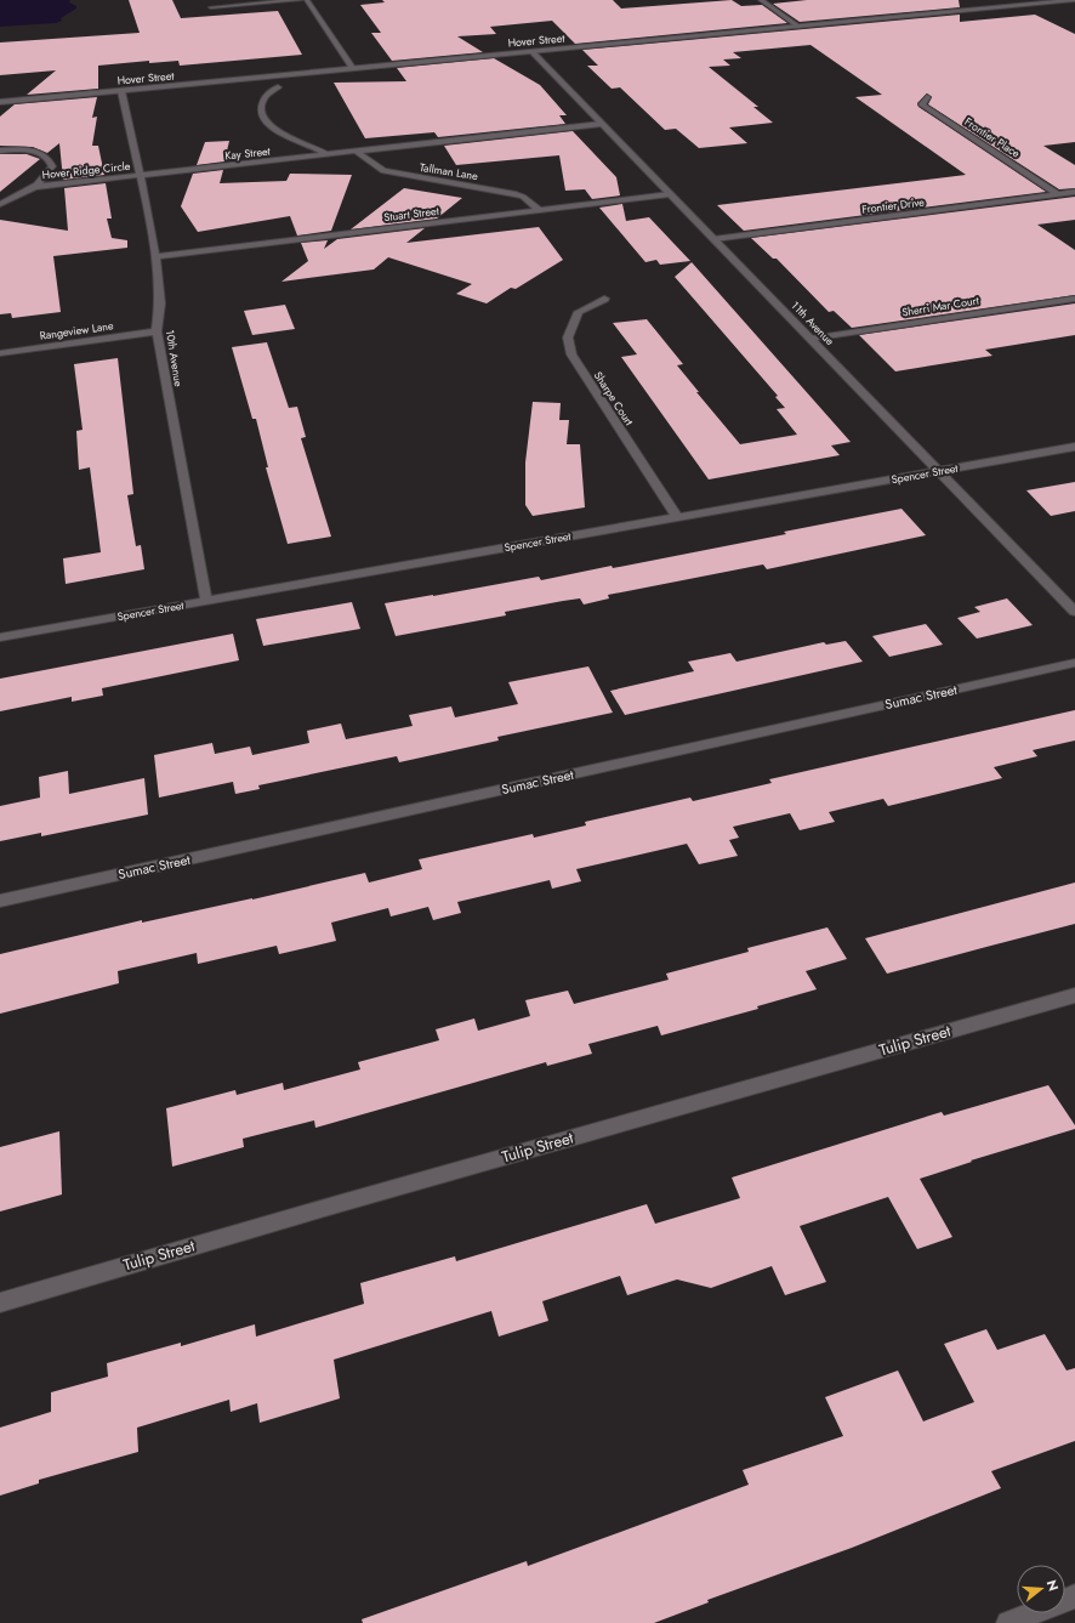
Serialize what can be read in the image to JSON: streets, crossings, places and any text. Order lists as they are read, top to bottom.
{
  "streets": {
    "street": [
      "Hover Street",
      "Frontier Place",
      "Kay Street",
      "Hover Ridge Circle",
      "Tallman Lane",
      "Frontier Drive",
      "Stuart Street",
      "Sherri Mar Court",
      "11th Avenue",
      "Rangeview Lane",
      "10th Avenue",
      "Sharpe Court",
      "Spencer Street",
      "Sumac Street",
      "Tulip Street"
    ]
  },
  "crossings": [
    ["Hover Street", "11th Avenue"],
    ["Hover Street", "10th Avenue"],
    ["Frontier Place", "Frontier Drive"],
    ["Kay Street", "Hover Ridge Circle"],
    ["Kay Street", "Tallman Lane"],
    ["Kay Street", "11th Avenue"],
    ["Kay Street", "10th Avenue"],
    ["Hover Ridge Circle", "10th Avenue"],
    ["Tallman Lane", "Stuart Street"],
    ["Frontier Drive", "11th Avenue"],
    ["Stuart Street", "11th Avenue"],
    ["Stuart Street", "10th Avenue"],
    ["Sherri Mar Court", "11th Avenue"],
    ["11th Avenue", "Spencer Street"],
    ["Rangeview Lane", "10th Avenue"],
    ["10th Avenue", "Spencer Street"],
    ["Sharpe Court", "Spencer Street"]
  ],
  "north": "right"
}
